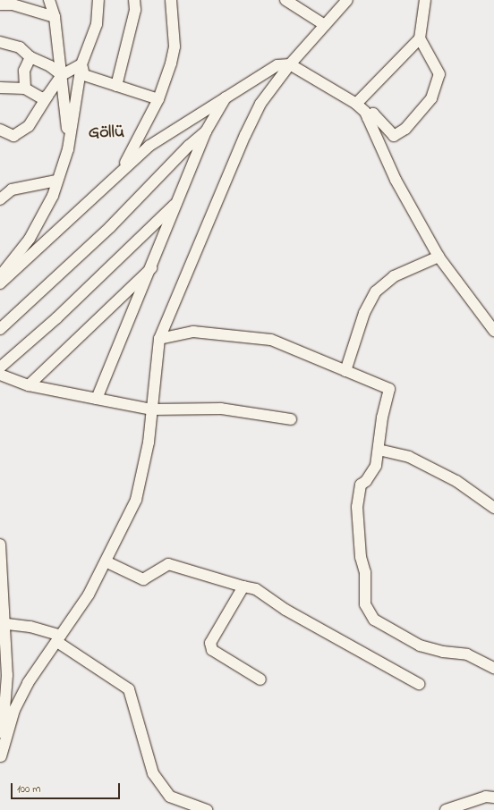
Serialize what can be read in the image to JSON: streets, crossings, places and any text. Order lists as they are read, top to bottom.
{
  "districts": ["Göllü"],
  "scale_bar": "100 m"
}
